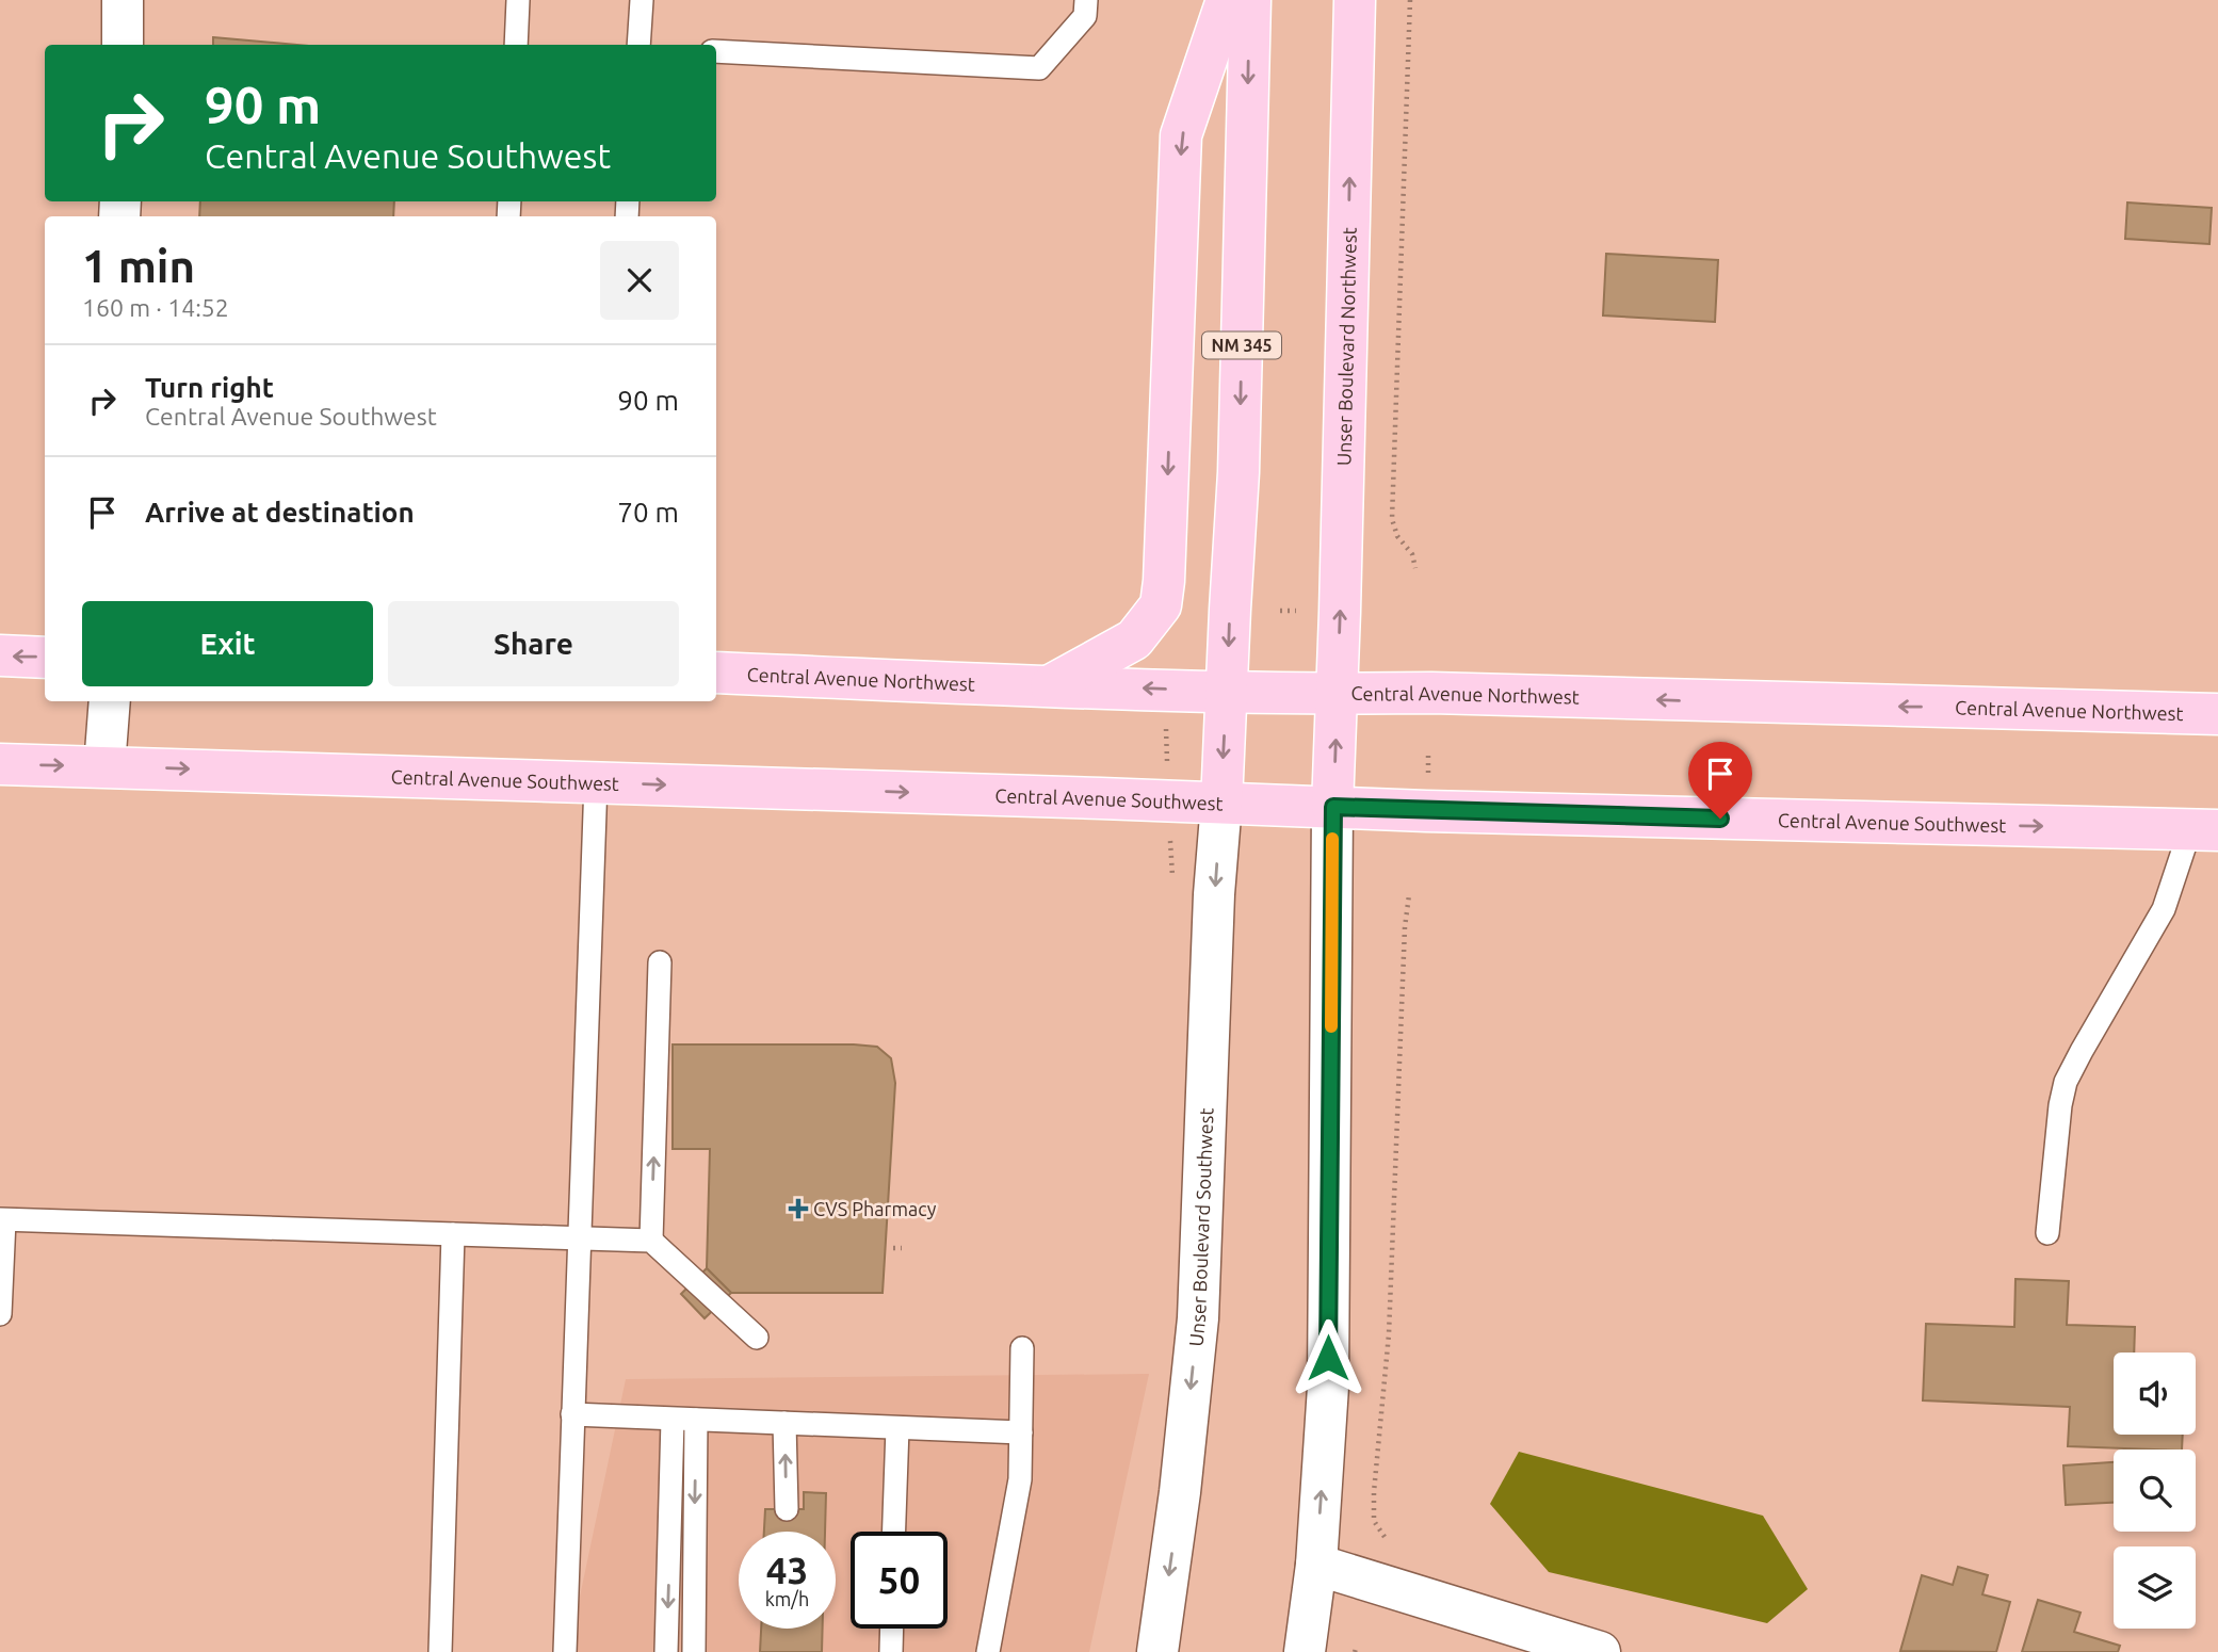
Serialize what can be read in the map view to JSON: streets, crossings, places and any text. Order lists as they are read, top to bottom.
{
  "streets": {
    "main road": [
      "NM 345",
      "Unser Boulevard Northwest",
      "Central Avenue Northwest",
      "Central Avenue Southwest",
      "Unser Boulevard Southwest"
    ]
  },
  "crossings": [
    ["NM 345", "Central Avenue Northwest"],
    ["NM 345", "Central Avenue Southwest"],
    ["NM 345", "Unser Boulevard Southwest"],
    ["Unser Boulevard Northwest", "Central Avenue Northwest"],
    ["Unser Boulevard Northwest", "Central Avenue Southwest"],
    ["Central Avenue Southwest", "Unser Boulevard Southwest"]
  ],
  "one_way": ["Central Avenue Northwest", "Central Avenue Southwest"],
  "places": {
    "health": ["CVS Pharmacy"]
  },
  "page": {
    "turn": ["90 m", "Central Avenue Southwest"],
    "heading": ["1 min", "160 m · 14:52"],
    "list": [
      {
        "name": "Turn right",
        "note": "Central Avenue Southwest",
        "value": "90 m"
      },
      {
        "name": "Arrive at destination",
        "value": "70 m"
      }
    ],
    "buttons": ["Exit", "Share"],
    "speed": "43 km/h",
    "limit": "50"
  }
}
